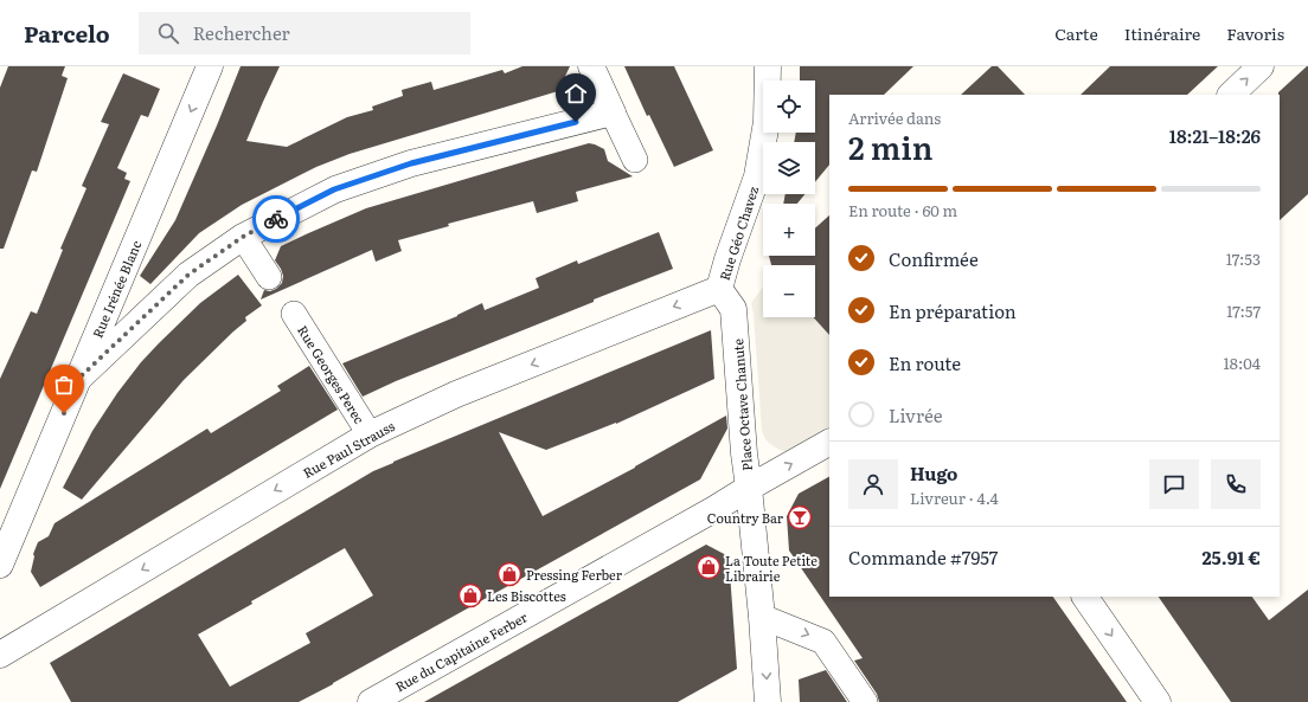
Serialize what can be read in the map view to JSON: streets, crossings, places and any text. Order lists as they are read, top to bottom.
{
  "streets": {
    "street": [
      "Rue Géo Chavez",
      "Rue Irénée Blanc",
      "Rue Georges Perec",
      "Place Octave Chanute",
      "Rue Paul Strauss",
      "Rue du Capitaine Ferber"
    ]
  },
  "crossings": [
    ["Rue Géo Chavez", "Place Octave Chanute"],
    ["Rue Géo Chavez", "Rue Paul Strauss"],
    ["Rue Georges Perec", "Rue Paul Strauss"],
    ["Place Octave Chanute", "Rue Paul Strauss"],
    ["Place Octave Chanute", "Rue du Capitaine Ferber"]
  ],
  "one_way": ["Rue Irénée Blanc"],
  "places": {
    "bar": ["Country Bar"],
    "shop": ["La Toute Petite Librairie", "Pressing Ferber", "Les Biscottes"]
  },
  "page": {
    "header": "Parcelo",
    "search": "Rechercher",
    "nav": ["Carte", "Itinéraire", "Favoris"],
    "map_buttons": ["+", "−"],
    "heading": ["2 min", "Arrivée dans", "18:21–18:26"],
    "panel": [
      "Hugo",
      "Livreur · 4.4",
      "Commande #7957",
      "25.91 €"
    ],
    "bar": "En route · 60 m",
    "list": [
      ["Confirmée", "17:53"],
      ["En préparation", "17:57"],
      ["En route", "18:04"],
      "Livrée"
    ]
  }
}
